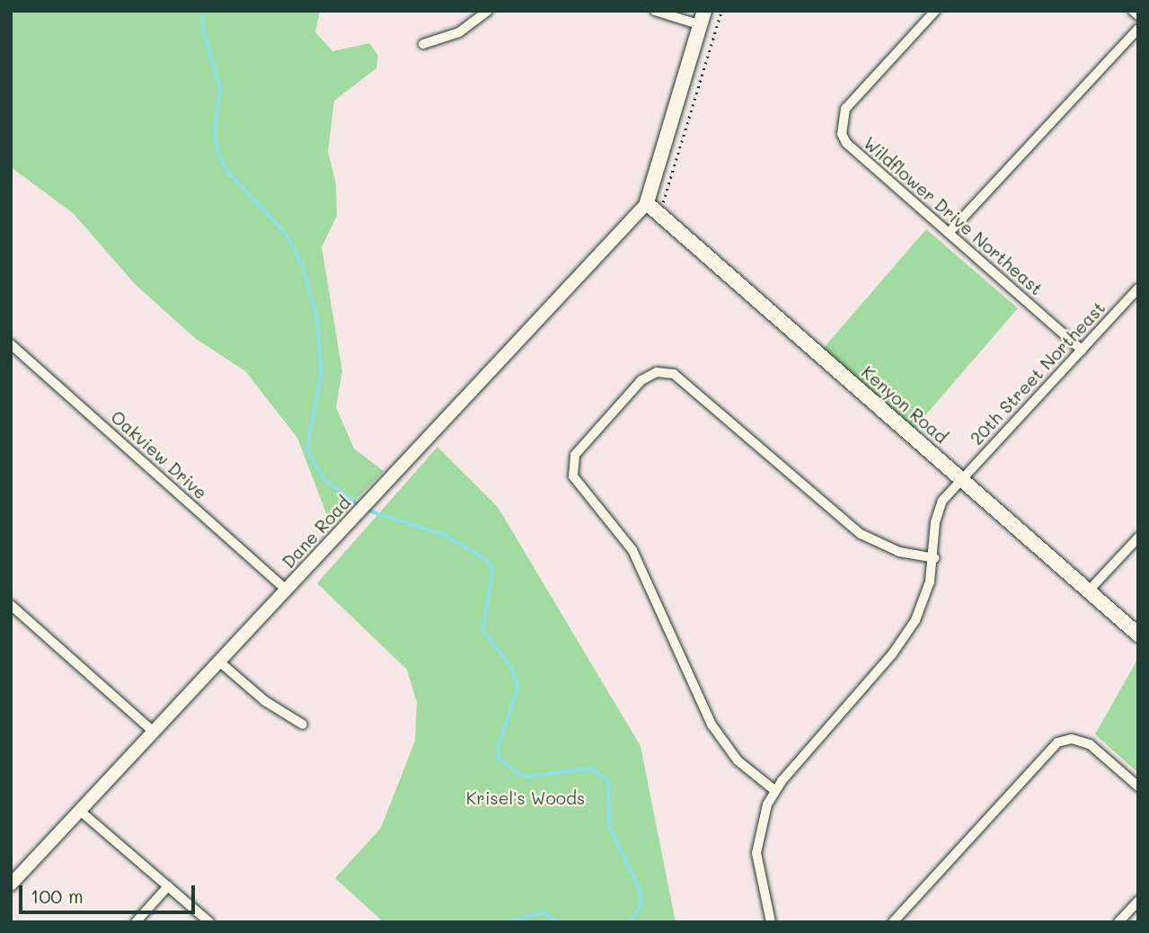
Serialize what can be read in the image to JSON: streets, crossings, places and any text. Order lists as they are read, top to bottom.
{
  "streets": {
    "main road": ["Kenyon Road"],
    "street": [
      "Wildflower Drive Northeast",
      "20th Street Northeast",
      "Oakview Drive",
      "Dane Road"
    ]
  },
  "crossings": [
    ["Wildflower Drive Northeast", "20th Street Northeast"],
    ["20th Street Northeast", "Kenyon Road"],
    ["Kenyon Road", "Dane Road"],
    ["Oakview Drive", "Dane Road"]
  ],
  "parks": ["Krisel's Woods"],
  "scale_bar": "100 m"
}
